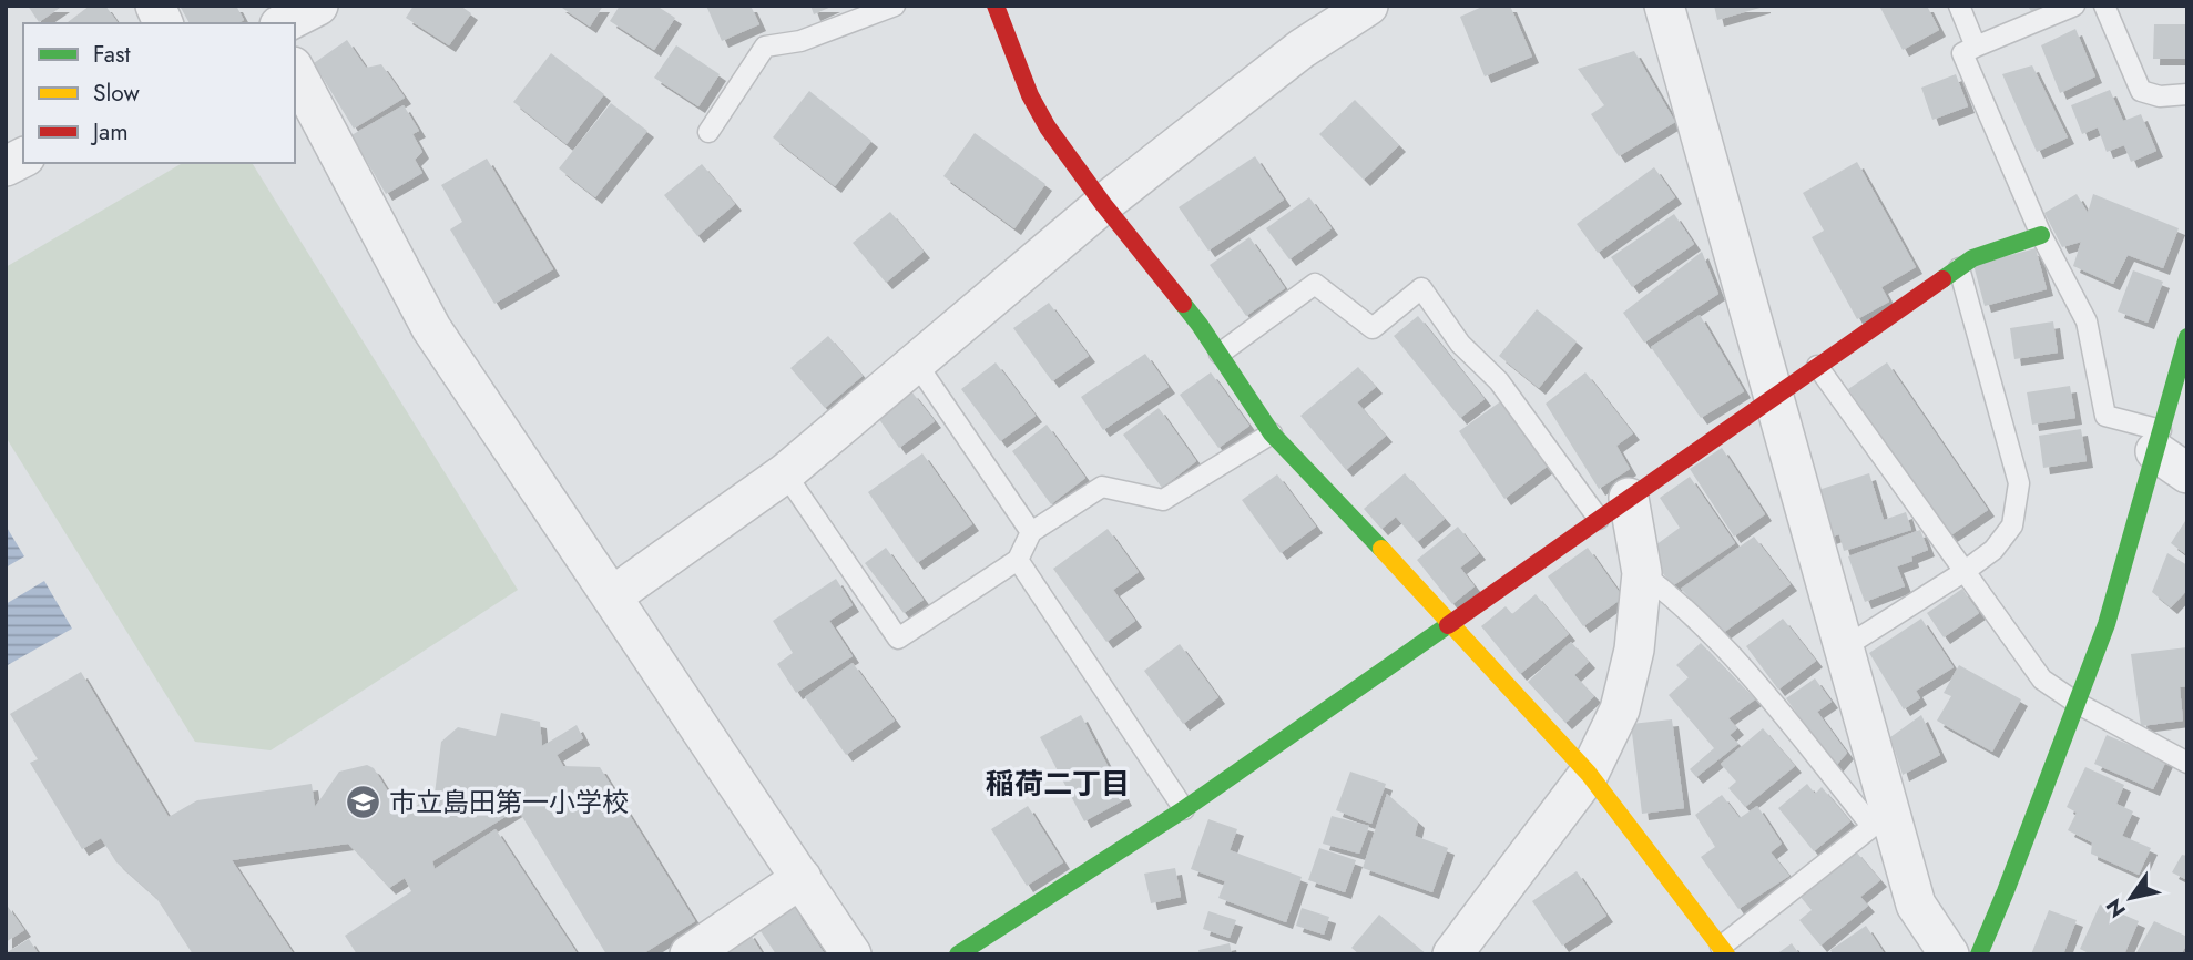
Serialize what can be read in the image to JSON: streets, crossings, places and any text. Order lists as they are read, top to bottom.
{
  "districts": ["稲荷二丁目"],
  "places": {
    "school or university": ["市立島田第一小学校"]
  },
  "legend": ["Fast", "Slow", "Jam"],
  "north": "bottom left"
}
